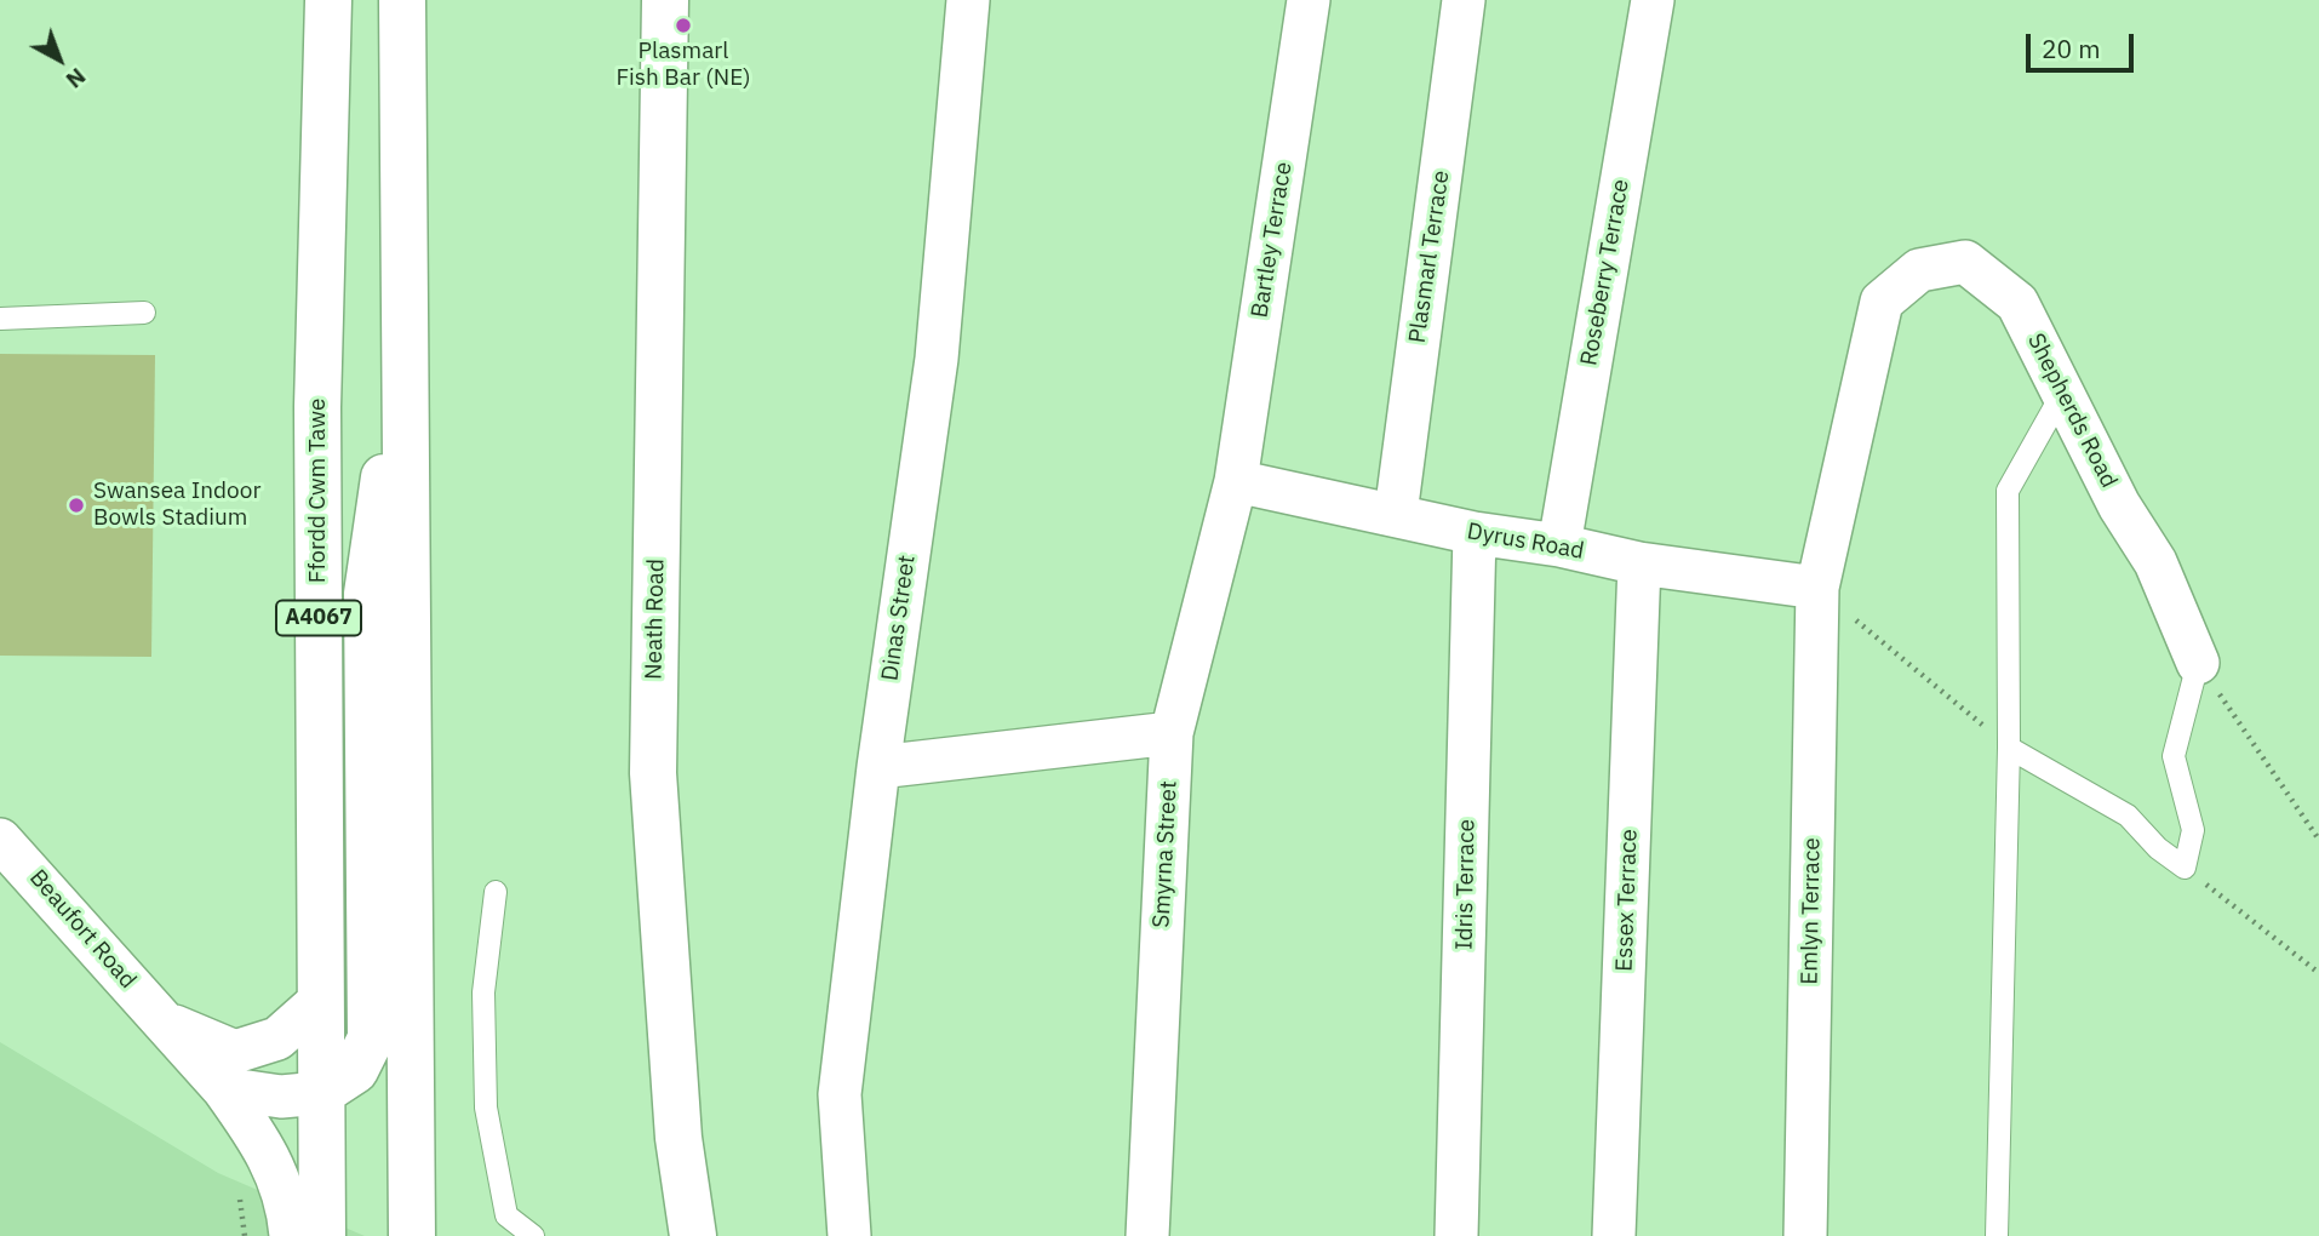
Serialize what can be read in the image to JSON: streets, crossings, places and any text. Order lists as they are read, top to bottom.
{
  "streets": {
    "main road": ["Ffordd Cwm Tawe", "A4067", "Neath Road"],
    "street": [
      "Bartley Terrace",
      "Plasmarl Terrace",
      "Roseberry Terrace",
      "Shepherds Road",
      "Dyrus Road",
      "Dinas Street",
      "Smyrna Street",
      "Idris Terrace",
      "Essex Terrace",
      "Emlyn Terrace",
      "Beaufort Road"
    ]
  },
  "crossings": [
    ["Bartley Terrace", "Dyrus Road"],
    ["Bartley Terrace", "Smyrna Street"],
    ["Plasmarl Terrace", "Dyrus Road"],
    ["Roseberry Terrace", "Dyrus Road"],
    ["Shepherds Road", "Emlyn Terrace"],
    ["Ffordd Cwm Tawe", "Beaufort Road"],
    ["Dyrus Road", "Smyrna Street"],
    ["Dyrus Road", "Idris Terrace"],
    ["Dyrus Road", "Essex Terrace"],
    ["Dyrus Road", "Emlyn Terrace"]
  ],
  "places": ["Plasmarl Fish Bar (NE)", "Swansea Indoor Bowls Stadium"],
  "scale_bar": "20 m",
  "north": "bottom right"
}
